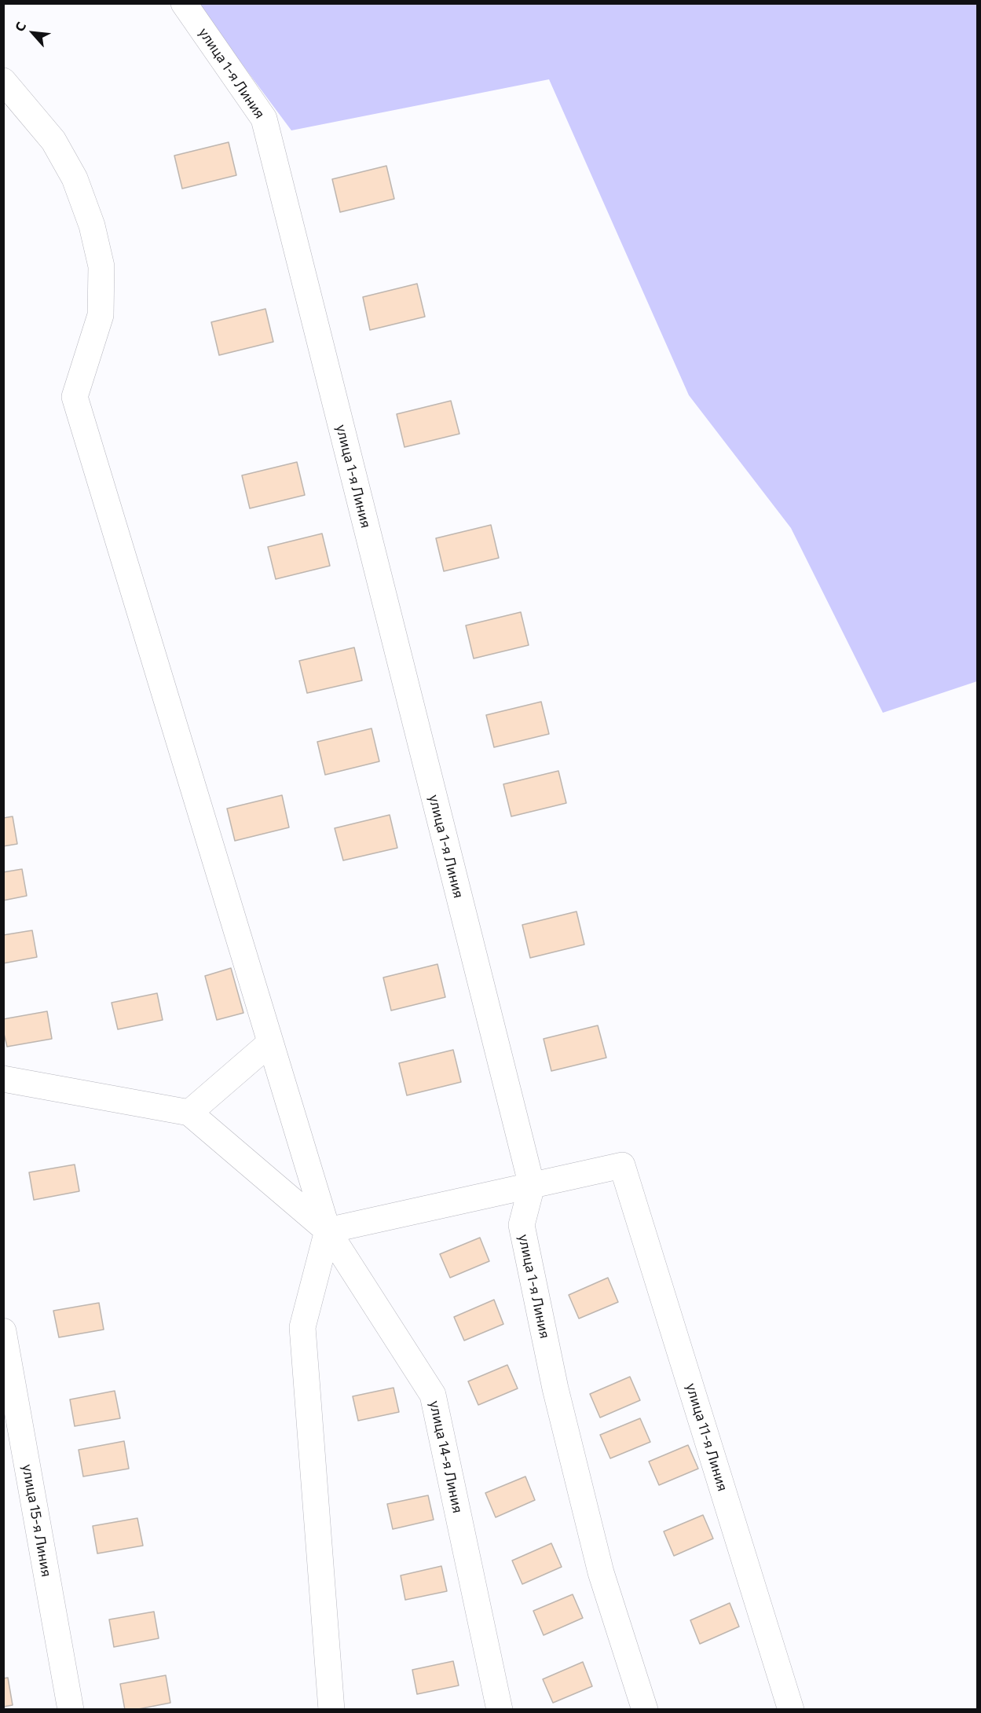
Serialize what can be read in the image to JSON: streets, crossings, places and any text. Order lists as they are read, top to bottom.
{
  "streets": {
    "street": [
      "улица 1-я Линия",
      "улица 11-я Линия",
      "улица 14-я Линия",
      "улица 15-я Линия"
    ]
  },
  "crossings": [
    ["улица 1-я Линия", "улица 11-я Линия"]
  ],
  "north": "top left"
}
